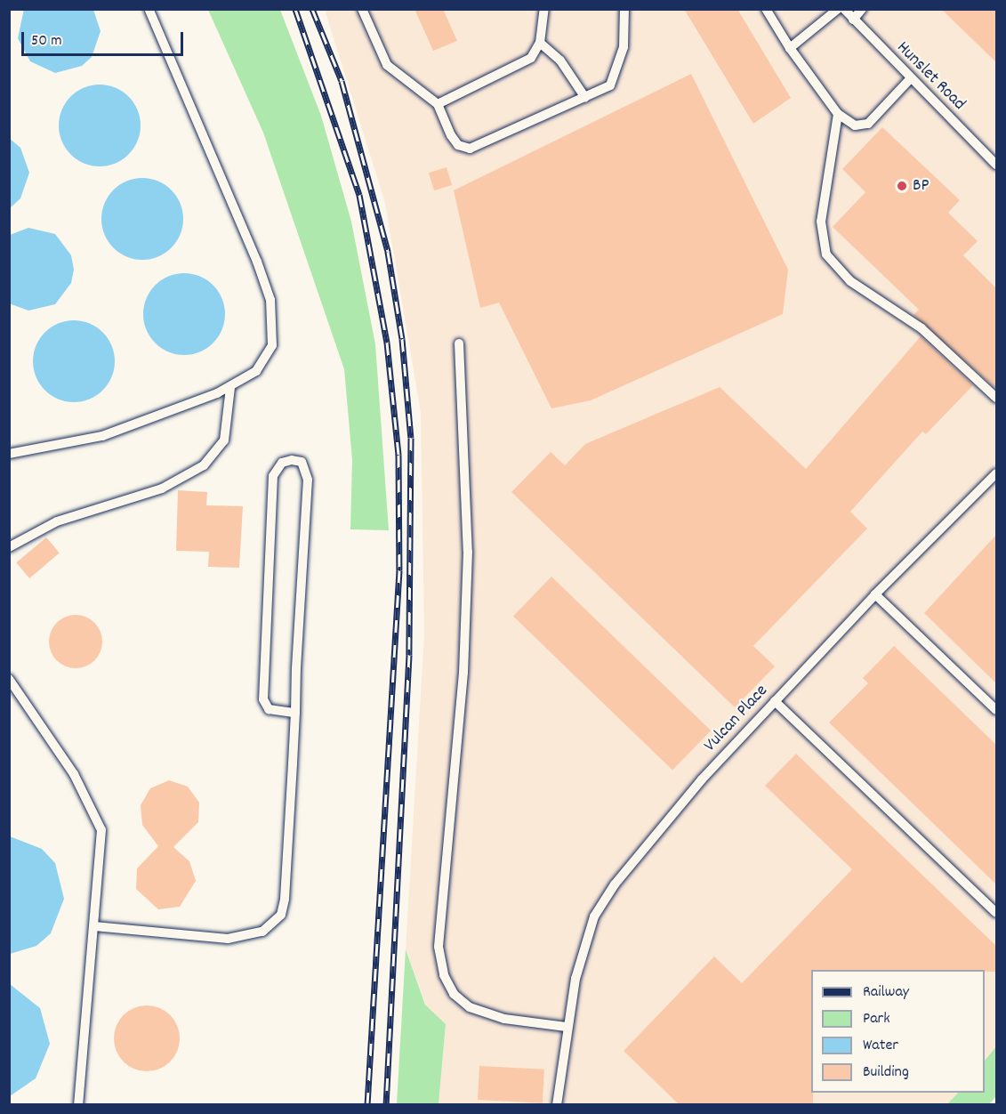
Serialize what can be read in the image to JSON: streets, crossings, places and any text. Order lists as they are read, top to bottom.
{
  "streets": {
    "lane": ["Hunslet Road", "Vulcan Place"]
  },
  "places": ["BP"],
  "legend": [
    "Railway",
    "Park",
    "Water",
    "Building"
  ],
  "scale_bar": "50 m"
}
